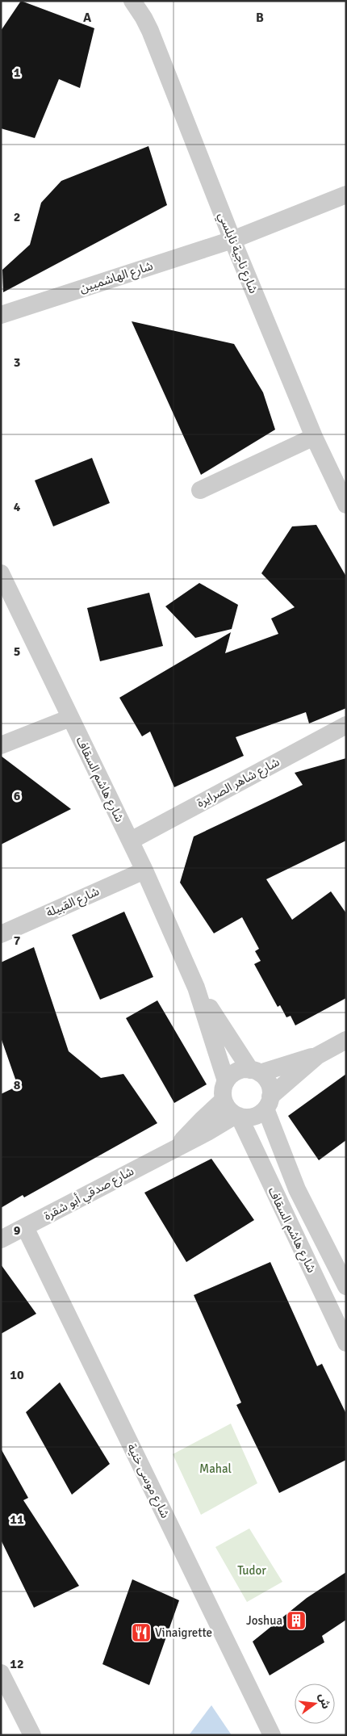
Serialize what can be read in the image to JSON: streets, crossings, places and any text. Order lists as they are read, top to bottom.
{
  "streets": {
    "street": [
      "شارع ناجية نابلسي",
      "شارع الهاشميين",
      "شارع هاشم السقاف",
      "شارع شاهر الصرايرة",
      "شارع القبيلة",
      "شارع صدقي أبو شقرة",
      "شارع موسى خنية"
    ]
  },
  "crossings": [
    ["شارع ناجية نابلسي", "شارع الهاشميين"],
    ["شارع هاشم السقاف", "شارع شاهر الصرايرة"],
    ["شارع هاشم السقاف", "شارع القبيلة"],
    ["شارع هاشم السقاف", "شارع صدقي أبو شقرة"],
    ["شارع صدقي أبو شقرة", "شارع موسى خنية"]
  ],
  "parks": ["Mahal", "Tudor"],
  "places": {
    "building": ["Joshua"],
    "restaurant": ["Vinaigrette"]
  },
  "north": "right",
  "grid": {
    "columns": ["A", "B"],
    "rows": [
      "1",
      "2",
      "3",
      "4",
      "5",
      "6",
      "7",
      "8",
      "9",
      "10",
      "11",
      "12"
    ]
  }
}
